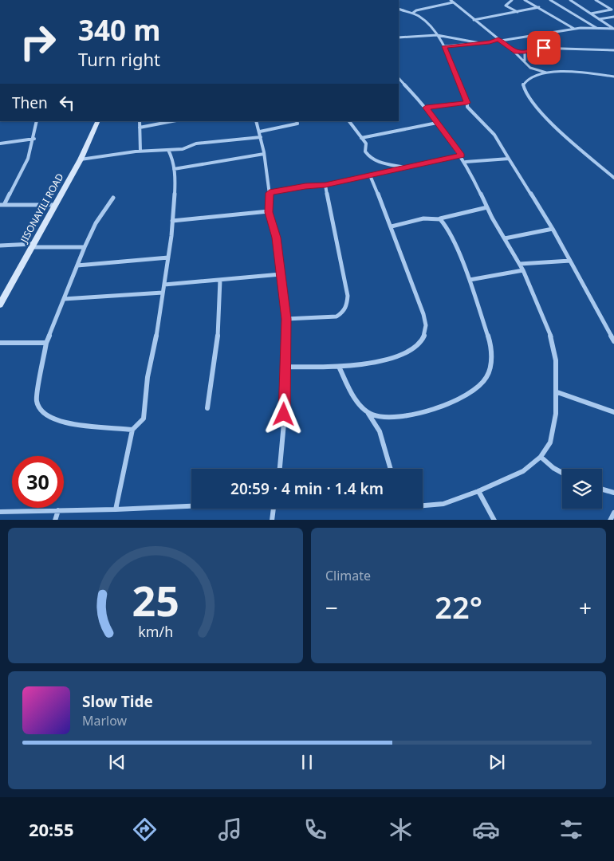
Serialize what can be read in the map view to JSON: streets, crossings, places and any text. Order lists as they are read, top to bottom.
{
  "streets": {
    "street": ["JISONAYILI ROAD"]
  },
  "page": {
    "turn": ["340 m", "Turn right"],
    "then": "Then",
    "limit": "30",
    "trip": "20:59 · 4 min · 1.4 km",
    "tile": "Climate",
    "heat": ["−", "22°", "+"],
    "song": ["Slow Tide", "Marlow"],
    "tabs": "20:55",
    "gauge": ["25", "km/h"]
  }
}
